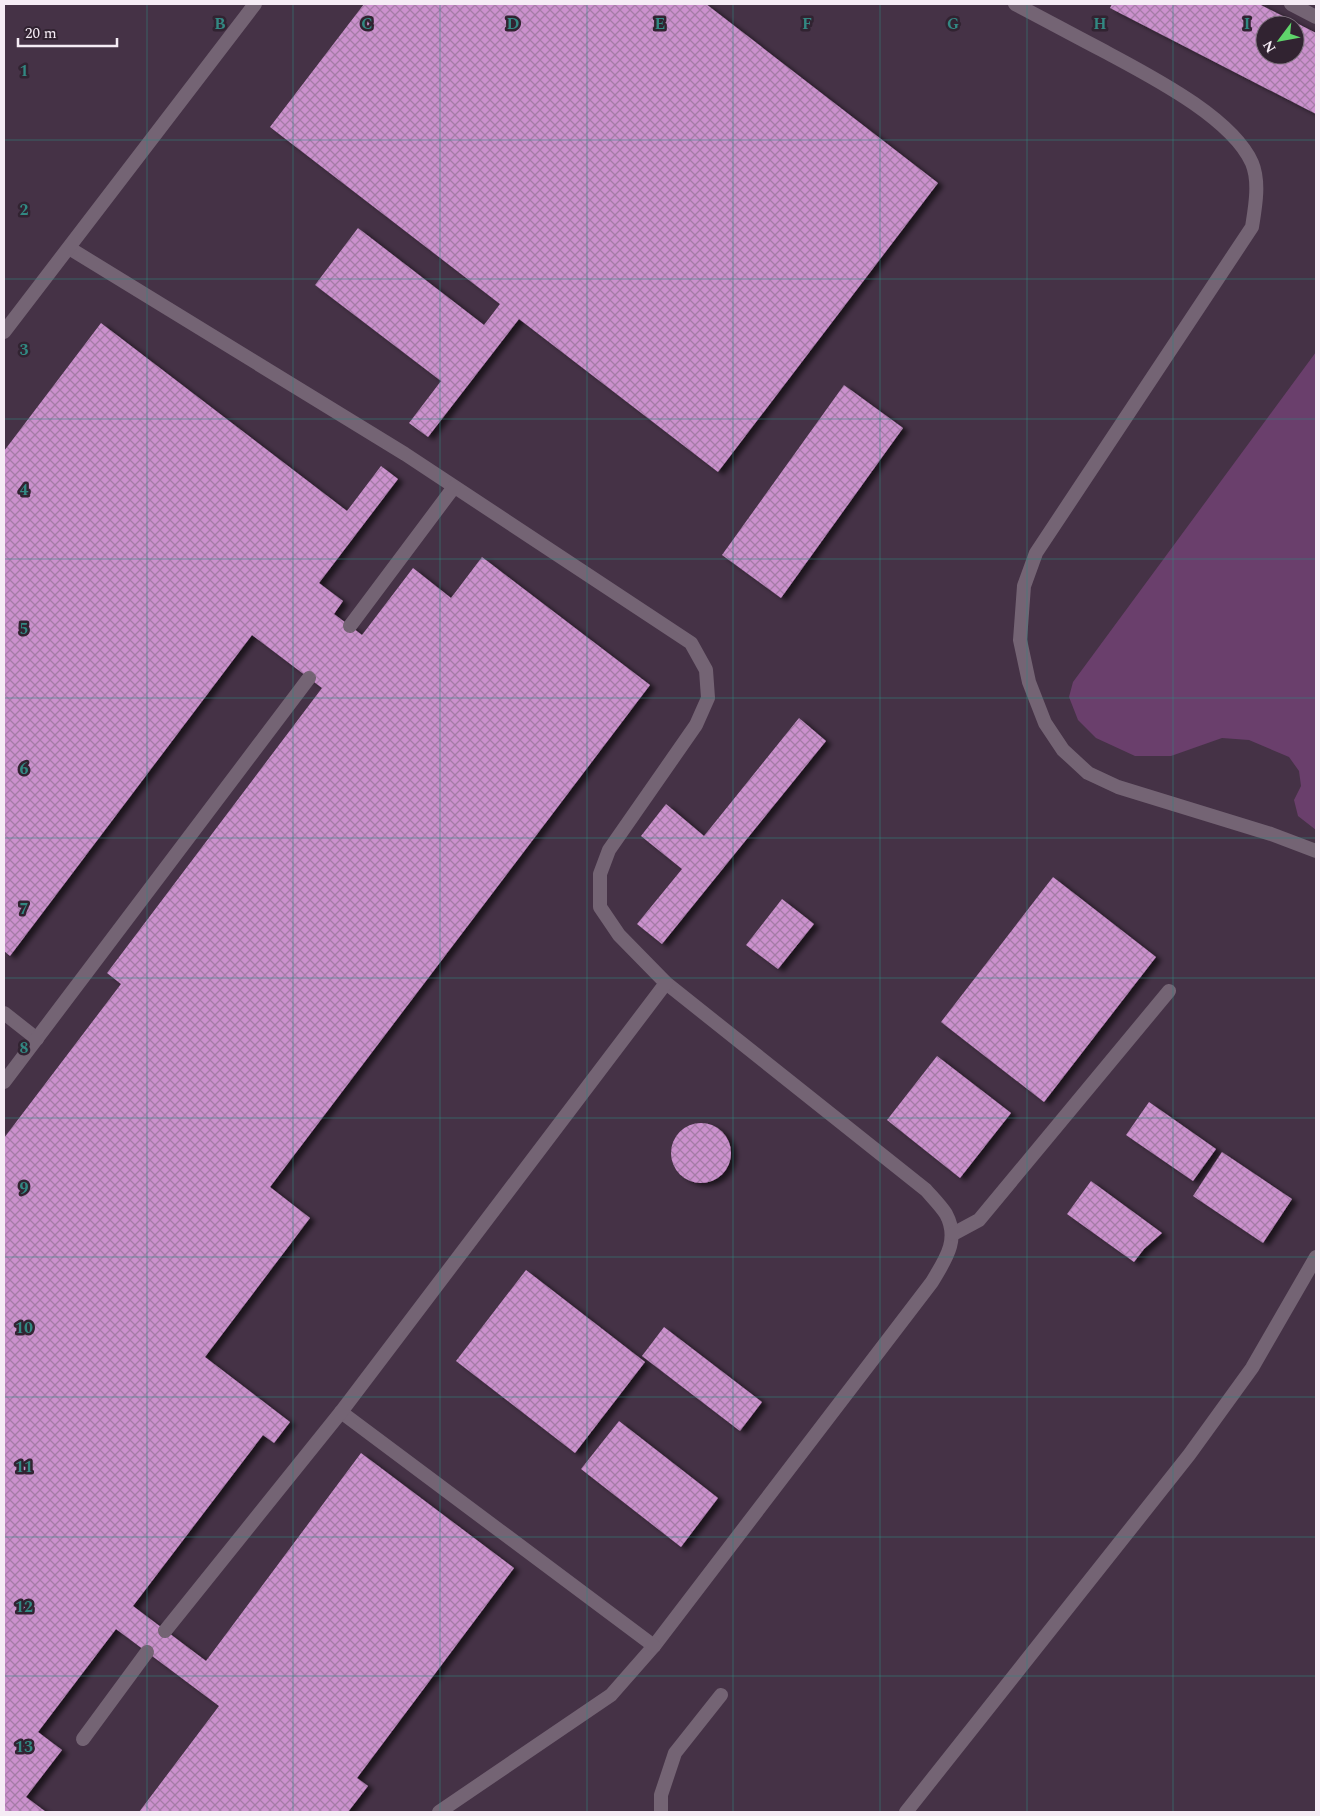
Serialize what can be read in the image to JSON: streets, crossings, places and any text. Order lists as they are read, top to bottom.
{
  "scale_bar": "20 m",
  "north": "bottom left",
  "grid": {
    "columns": [
      "B",
      "C",
      "D",
      "E",
      "F",
      "G",
      "H",
      "I"
    ],
    "rows": [
      "1",
      "2",
      "3",
      "4",
      "5",
      "6",
      "7",
      "8",
      "9",
      "10",
      "11",
      "12",
      "13"
    ]
  }
}
